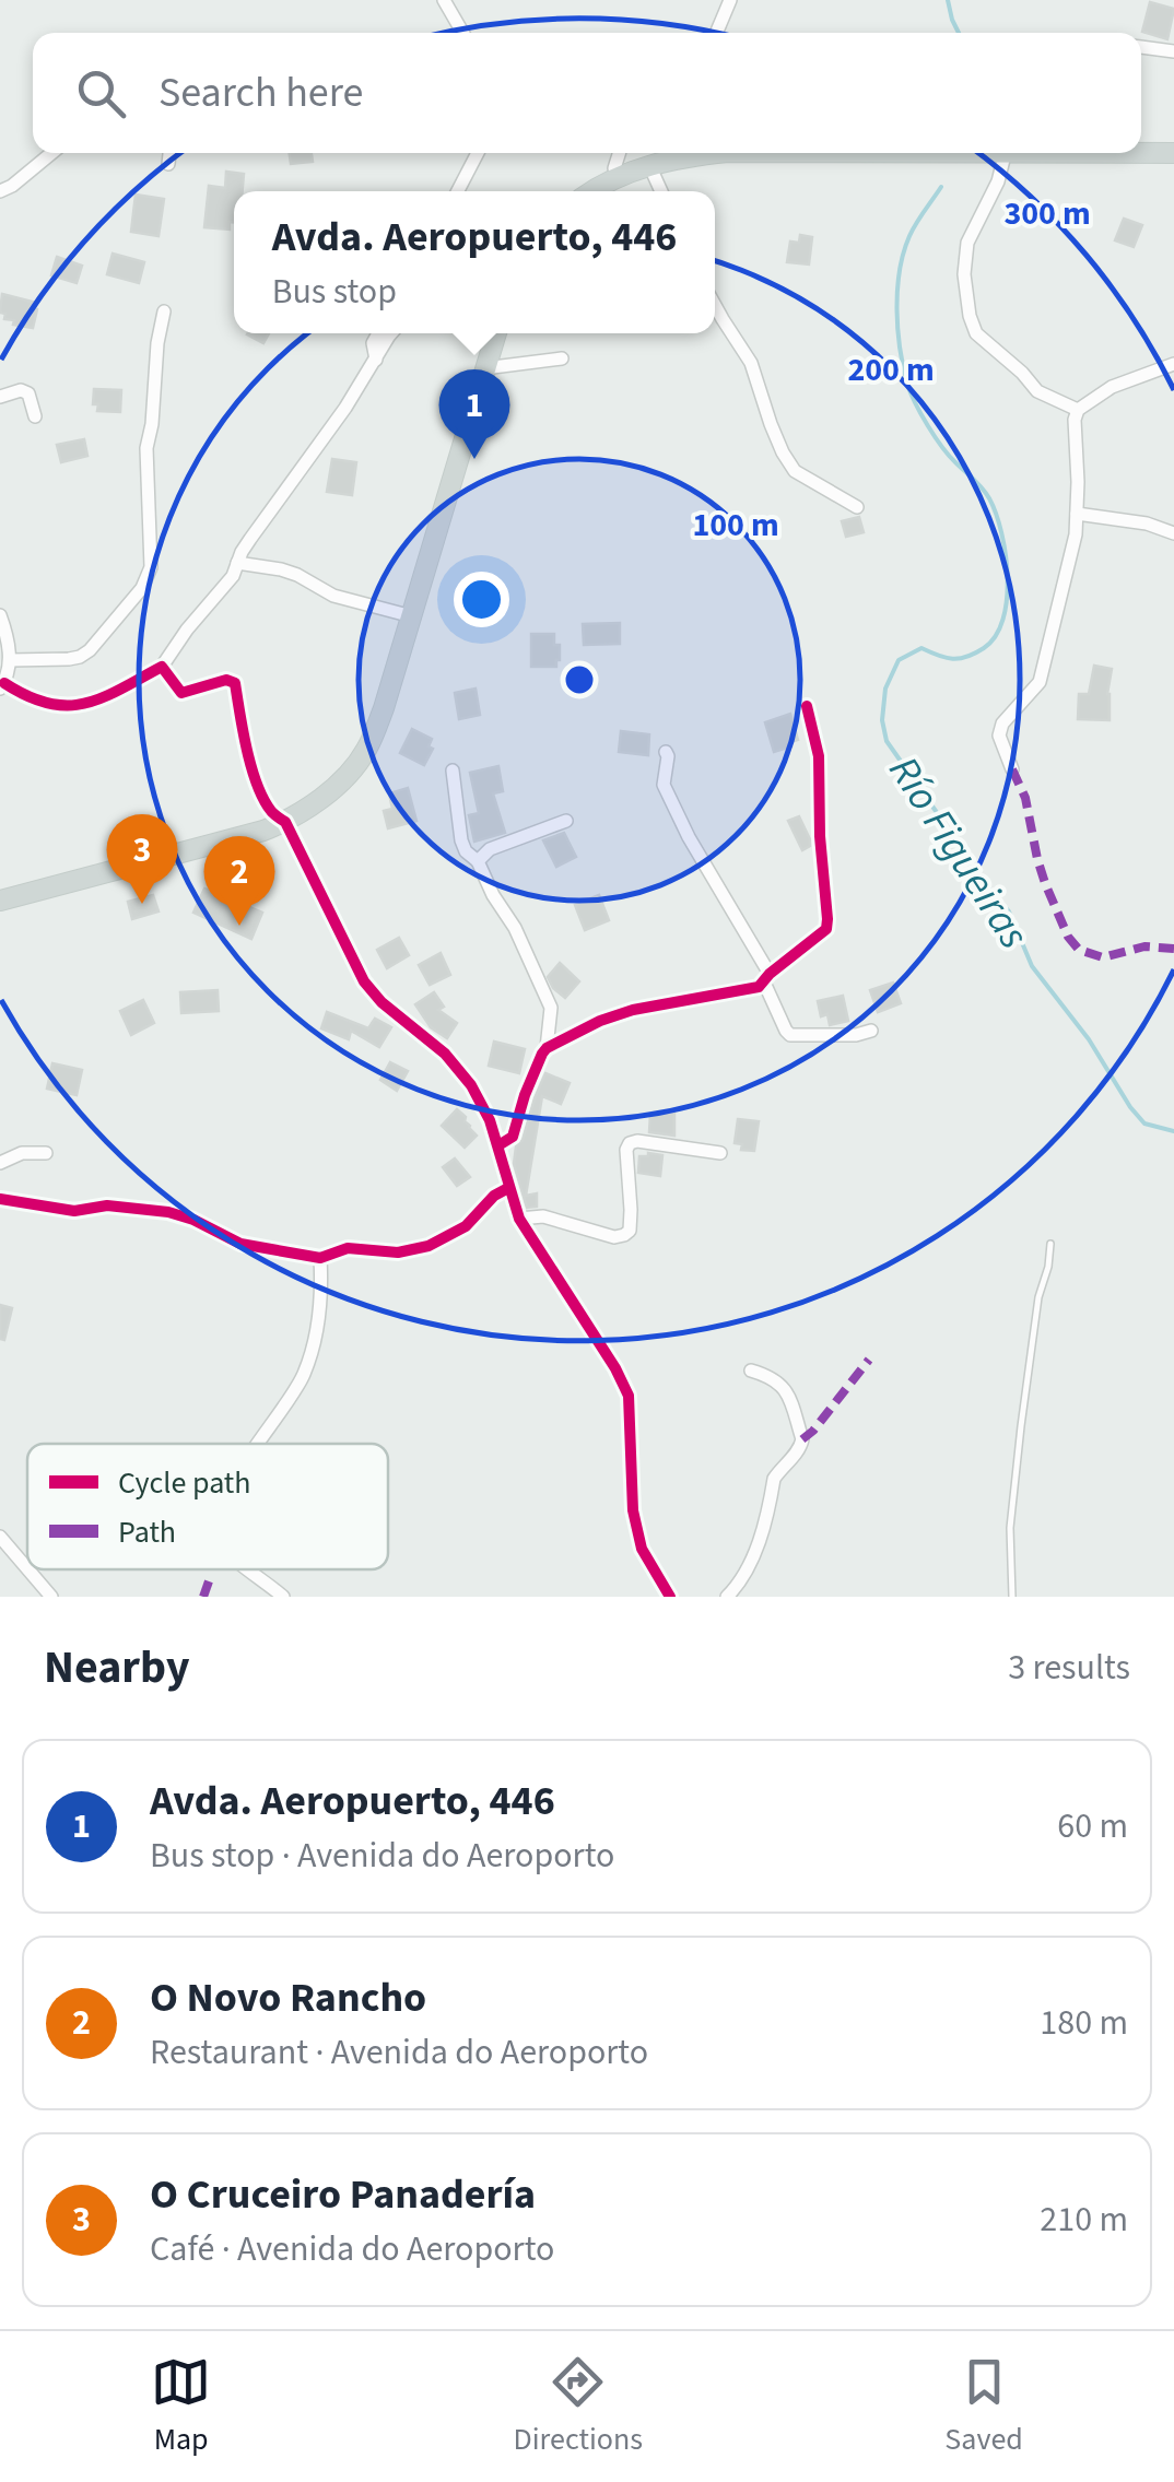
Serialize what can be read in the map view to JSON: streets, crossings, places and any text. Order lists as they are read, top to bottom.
{
  "water": ["Río Figueiras"],
  "legend": ["Cycle path", "Path"],
  "page": {
    "search": "Search here",
    "popup": ["Avda. Aeropuerto, 446", "Bus stop"],
    "pins": ["1", "3", "2"],
    "heading": ["Nearby", "3 results"],
    "list": [
      {
        "mark": "1",
        "name": "Avda. Aeropuerto, 446",
        "note": "Bus stop · Avenida do Aeroporto",
        "value": "60 m"
      },
      {
        "mark": "2",
        "name": "O Novo Rancho",
        "note": "Restaurant · Avenida do Aeroporto",
        "value": "180 m"
      },
      {
        "mark": "3",
        "name": "O Cruceiro Panadería",
        "note": "Café · Avenida do Aeroporto",
        "value": "210 m"
      }
    ],
    "nav": ["Map", "Directions", "Saved"]
  },
  "rings": ["300 m", "200 m", "100 m"]
}
